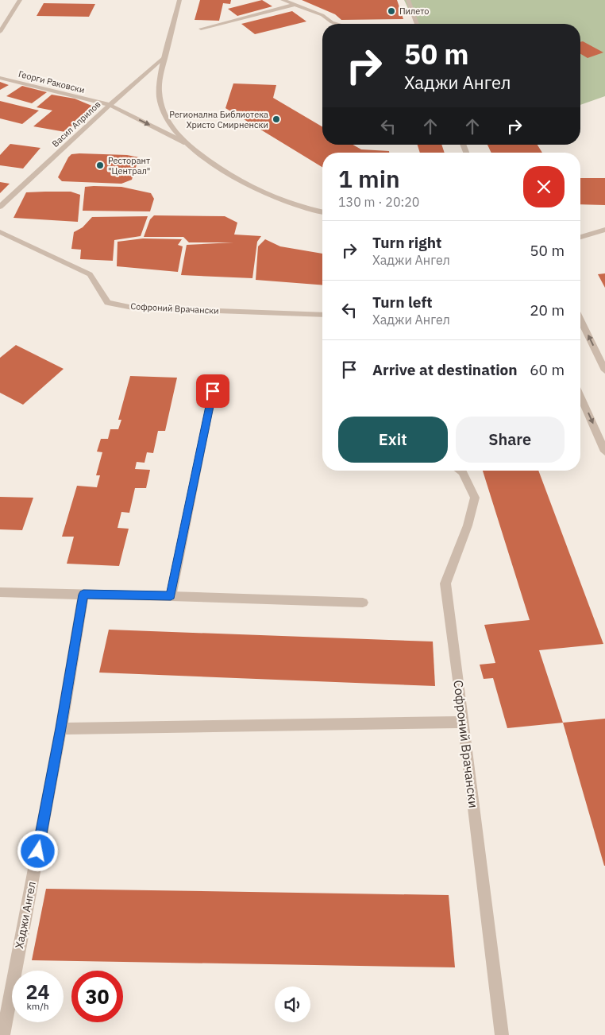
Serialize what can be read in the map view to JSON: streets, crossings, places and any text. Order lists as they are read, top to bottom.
{
  "streets": {
    "street": [
      "Георги Раковски",
      "Васил Априлов",
      "Софроний Врачански",
      "Хаджи Ангел"
    ]
  },
  "crossings": [
    ["Георги Раковски", "Васил Априлов"]
  ],
  "one_way": ["Георги Раковски"],
  "places": ["Пилето", "Регионална Библиотека Христо Смирненски", "Ресторант \"Централ\""],
  "page": {
    "turn": ["50 m", "Хаджи Ангел"],
    "heading": ["1 min", "130 m · 20:20"],
    "list": [
      {
        "name": "Turn right",
        "note": "Хаджи Ангел",
        "value": "50 m"
      },
      {
        "name": "Turn left",
        "note": "Хаджи Ангел",
        "value": "20 m"
      },
      {
        "name": "Arrive at destination",
        "value": "60 m"
      }
    ],
    "buttons": ["Exit", "Share"],
    "speed": "24 km/h",
    "limit": "30"
  }
}
